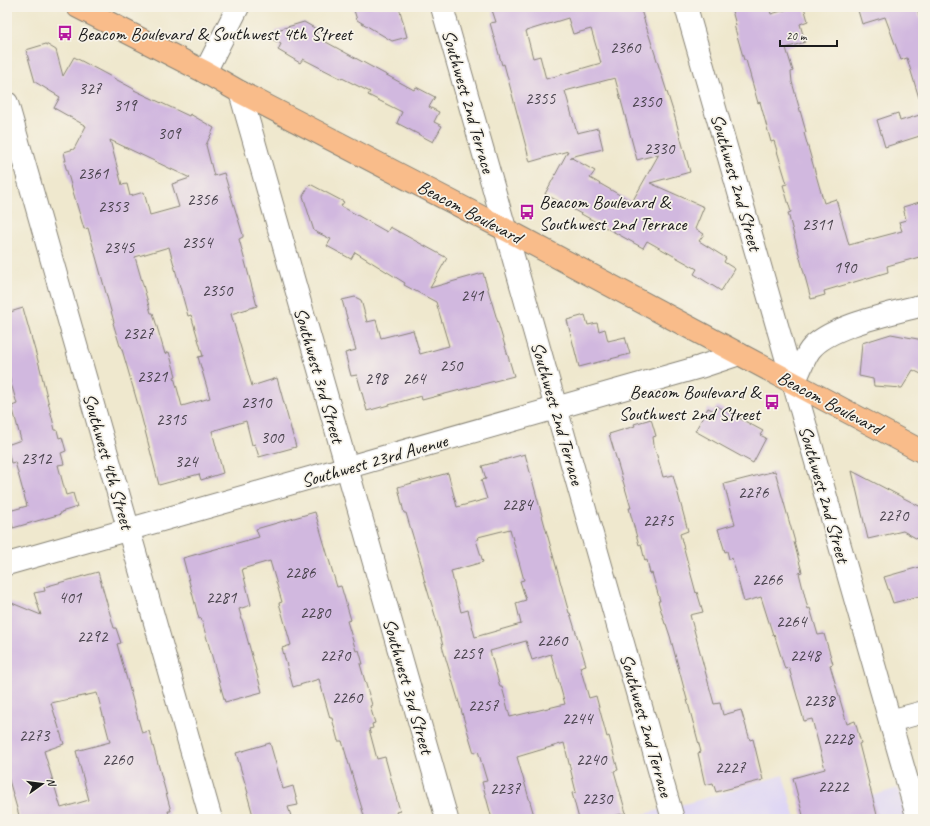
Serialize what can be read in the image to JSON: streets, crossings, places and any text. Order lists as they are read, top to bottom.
{
  "streets": {
    "main road": ["Beacom Boulevard"],
    "street": [
      "Southwest 2nd Terrace",
      "Southwest 2nd Street",
      "Southwest 3rd Street",
      "Southwest 23rd Avenue",
      "Southwest 4th Street"
    ]
  },
  "crossings": [
    ["Southwest 2nd Terrace", "Beacom Boulevard"],
    ["Southwest 2nd Terrace", "Southwest 23rd Avenue"],
    ["Southwest 2nd Street", "Beacom Boulevard"],
    ["Beacom Boulevard", "Southwest 3rd Street"],
    ["Beacom Boulevard", "Southwest 23rd Avenue"],
    ["Southwest 3rd Street", "Southwest 23rd Avenue"],
    ["Southwest 23rd Avenue", "Southwest 4th Street"]
  ],
  "places": {
    "bus stop": ["Beacom Boulevard & Southwest 4th Street", "Beacom Boulevard & Southwest 2nd Terrace", "Beacom Boulevard & Southwest 2nd Street"]
  },
  "house_numbers": [
    "2360",
    "327",
    "2355",
    "2350",
    "319",
    "309",
    "2330",
    "2361",
    "2356",
    "2353",
    "2311",
    "2354",
    "2345",
    "190",
    "2350",
    "241",
    "2327",
    "250",
    "2321",
    "298",
    "264",
    "2310",
    "2315",
    "300",
    "2312",
    "324",
    "2276",
    "2284",
    "2270",
    "2275",
    "2286",
    "2266",
    "401",
    "2281",
    "2280",
    "2264",
    "2292",
    "2260",
    "2259",
    "2270",
    "2248",
    "2260",
    "2238",
    "2257",
    "2244",
    "2273",
    "2228",
    "2260",
    "2240",
    "2227",
    "2222",
    "2237",
    "2230"
  ],
  "scale_bar": "20 m",
  "north": "right"
}
